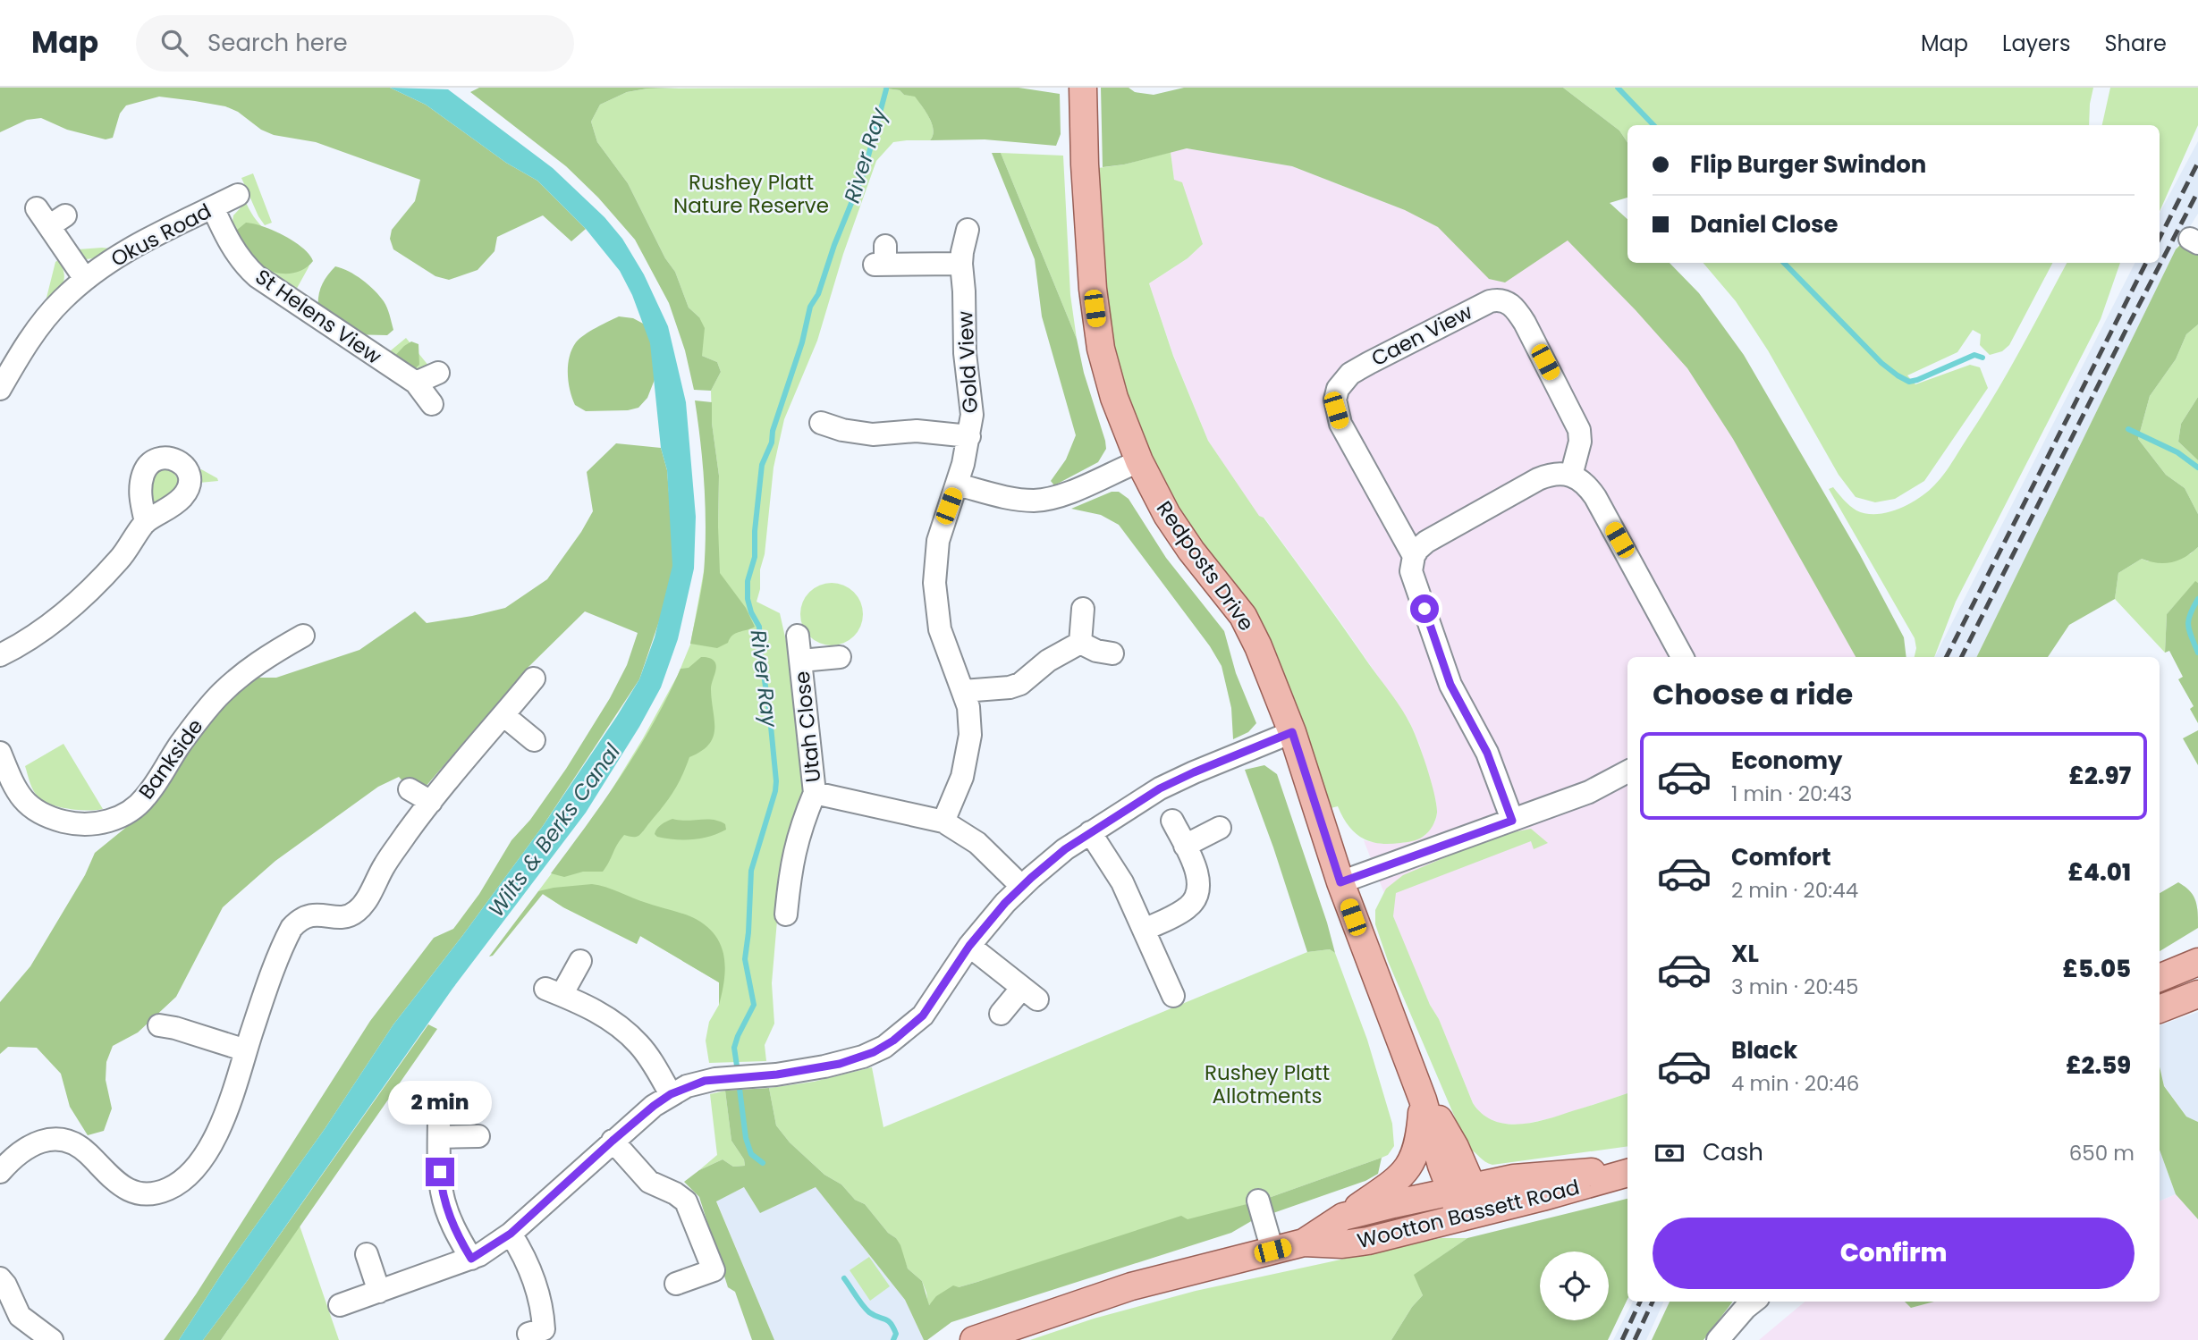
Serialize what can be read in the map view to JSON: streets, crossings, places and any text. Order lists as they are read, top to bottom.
{
  "streets": {
    "main road": ["Redposts Drive", "Wootton Bassett Road"],
    "street": [
      "Okus Road",
      "St Helens View",
      "Caen View",
      "Gold View",
      "Utah Close",
      "Bankside"
    ]
  },
  "crossings": [
    ["Okus Road", "St Helens View"],
    ["Redposts Drive", "Wootton Bassett Road"]
  ],
  "water": ["River Ray", "Wilts & Berks Canal"],
  "parks": ["Rushey Platt Nature Reserve", "Rushey Platt Allotments"],
  "page": {
    "header": "Map",
    "search": "Search here",
    "nav": ["Map", "Layers", "Share"],
    "banner": ["Flip Burger Swindon", "Daniel Close"],
    "heading": "Choose a ride",
    "list": [
      {
        "name": "Economy",
        "note": "1 min · 20:43",
        "value": "£2.97"
      },
      {
        "name": "Comfort",
        "note": "2 min · 20:44",
        "value": "£4.01"
      },
      {
        "name": "XL",
        "note": "3 min · 20:45",
        "value": "£5.05"
      },
      {
        "name": "Black",
        "note": "4 min · 20:46",
        "value": "£2.59"
      }
    ],
    "bubble": "2 min",
    "pay": ["Cash", "650 m"],
    "buttons": "Confirm"
  }
}
